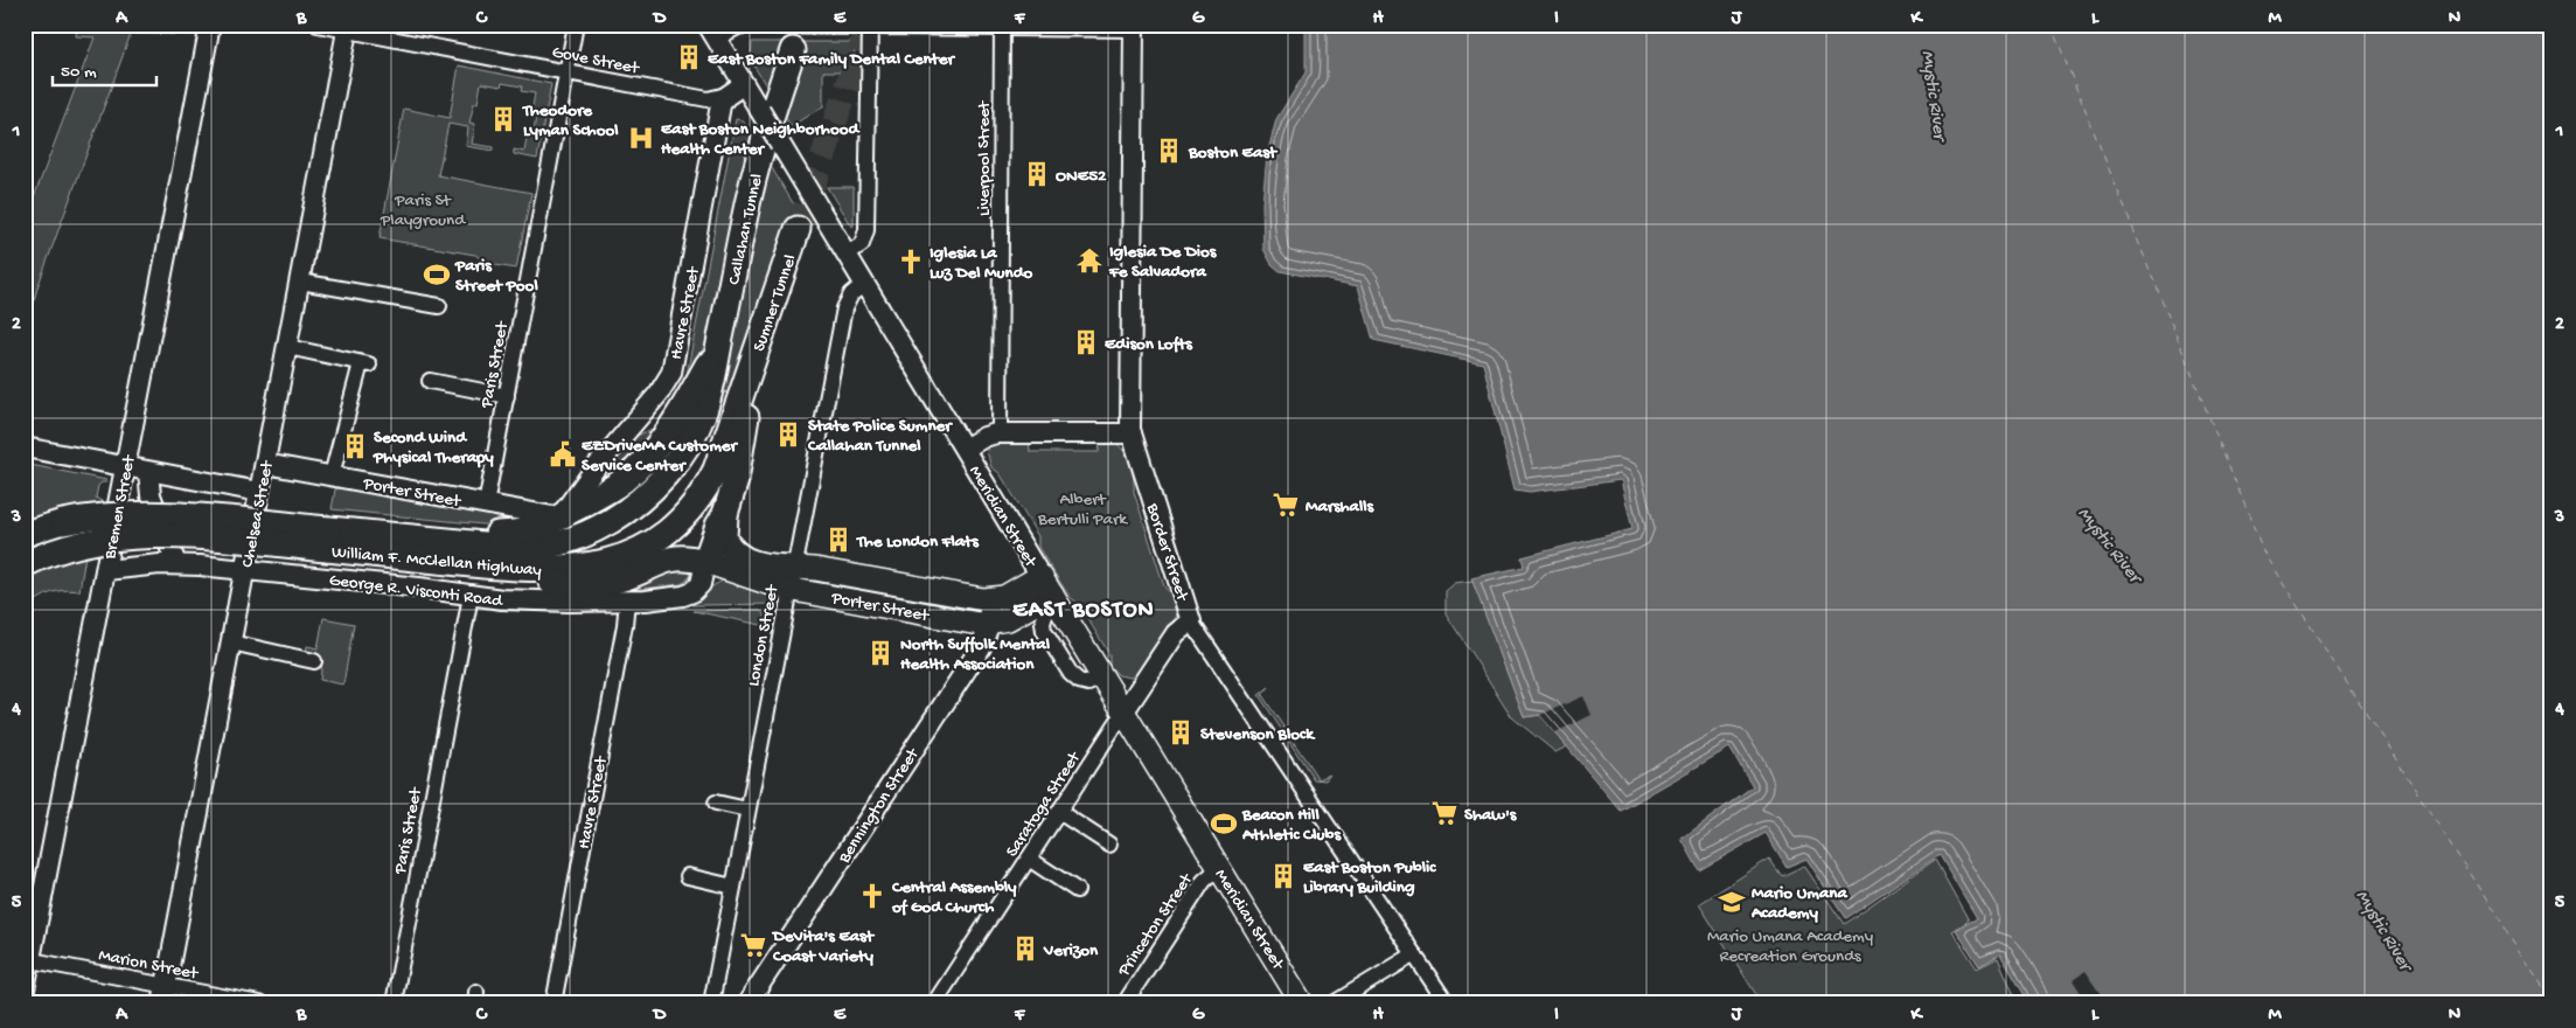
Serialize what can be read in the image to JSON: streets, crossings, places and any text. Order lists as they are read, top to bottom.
{
  "streets": {
    "highway": ["Callahan Tunnel", "Sumner Tunnel", "William F. McClellan Highway"],
    "main road": [
      "Havre Street",
      "Porter Street",
      "Bremen Street",
      "Chelsea Street",
      "Meridian Street",
      "Border Street",
      "George R. Visconti Road",
      "Bennington Street"
    ],
    "street": [
      "Gove Street",
      "Liverpool Street",
      "Paris Street",
      "London Street",
      "Saratoga Street",
      "Princeton Street",
      "Marion Street"
    ]
  },
  "crossings": [
    ["Gove Street", "Havre Street"],
    ["Gove Street", "Paris Street"],
    ["Gove Street", "Chelsea Street"],
    ["Callahan Tunnel", "William F. McClellan Highway"],
    ["Sumner Tunnel", "William F. McClellan Highway"],
    ["Havre Street", "Porter Street"],
    ["Havre Street", "George R. Visconti Road"],
    ["Paris Street", "Porter Street"],
    ["Paris Street", "George R. Visconti Road"],
    ["Porter Street", "Chelsea Street"],
    ["Porter Street", "Meridian Street"],
    ["Porter Street", "George R. Visconti Road"],
    ["Porter Street", "London Street"],
    ["Porter Street", "Bennington Street"],
    ["Bremen Street", "George R. Visconti Road"],
    ["Bremen Street", "Marion Street"],
    ["Chelsea Street", "George R. Visconti Road"],
    ["Chelsea Street", "Marion Street"],
    ["Meridian Street", "London Street"],
    ["Meridian Street", "Saratoga Street"],
    ["Meridian Street", "Princeton Street"]
  ],
  "districts": ["EAST BOSTON"],
  "water": ["Mystic River"],
  "parks": ["Paris St Playground", "Albert Bertulli Park", "Mario Umana Academy Recreation Grounds"],
  "places": {
    "building": [
      "East Boston Family Dental Center",
      "Theodore Lyman School",
      "Boston East",
      "ONE52",
      "Edison Lofts",
      "State Police Sumner Callahan Tunnel",
      "Second Wind Physical Therapy",
      "The London Flats",
      "North Suffolk Mental Health Association",
      "Stevenson Block",
      "East Boston Public Library Building",
      "Verizon"
    ],
    "hospital": ["East Boston Neighborhood Health Center"],
    "temple": ["Iglesia De Dios Fe Salvadora"],
    "church": ["Iglesia La Luz Del Mundo", "Central Assembly of God Church"],
    "sports": ["Paris Street Pool", "Beacon Hill Athletic Clubs"],
    "public building": ["EZDriveMA Customer Service Center"],
    "supermarket": ["Marshalls", "Shaw's", "DeVita's East Coast Variety"],
    "school or university": ["Mario Umana Academy"]
  },
  "scale_bar": "50 m",
  "grid": {
    "columns": [
      "A",
      "B",
      "C",
      "D",
      "E",
      "F",
      "G",
      "H",
      "I",
      "J",
      "K",
      "L",
      "M",
      "N"
    ],
    "rows": [
      "1",
      "2",
      "3",
      "4",
      "5"
    ]
  }
}
